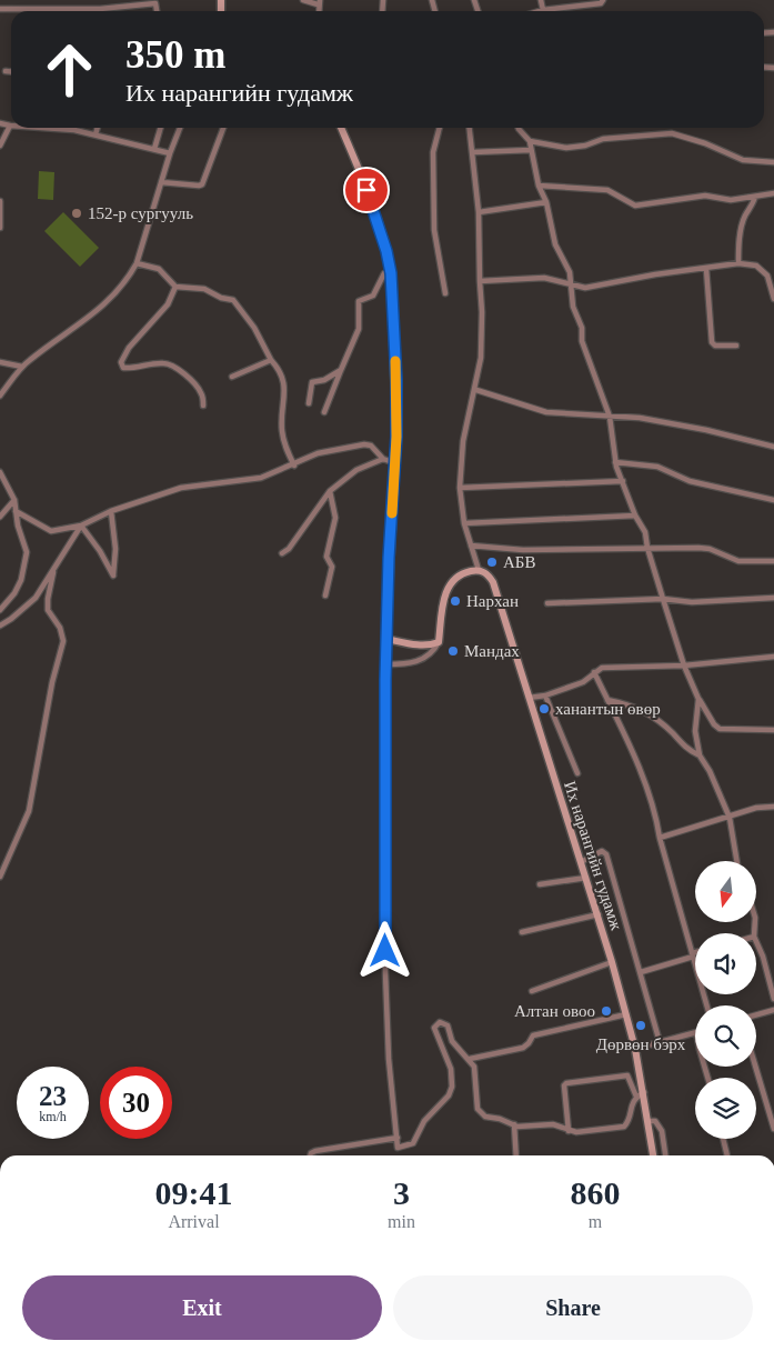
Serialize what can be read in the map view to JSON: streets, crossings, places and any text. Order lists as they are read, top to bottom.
{
  "streets": {
    "main road": ["Их нарангийн гудамж"]
  },
  "places": [
    "152-р сургууль",
    "АБВ",
    "Нархан",
    "Мандах",
    "ханантын өвөр",
    "Алтан овоо",
    "Дөрвөн бэрх"
  ],
  "north": "bottom",
  "page": {
    "turn": ["350 m", "Их нарангийн гудамж"],
    "speed": "23 km/h",
    "limit": "30",
    "eta": [
      "09:41",
      "Arrival",
      "3",
      "min",
      "860",
      "m"
    ],
    "buttons": ["Exit", "Share"]
  }
}
